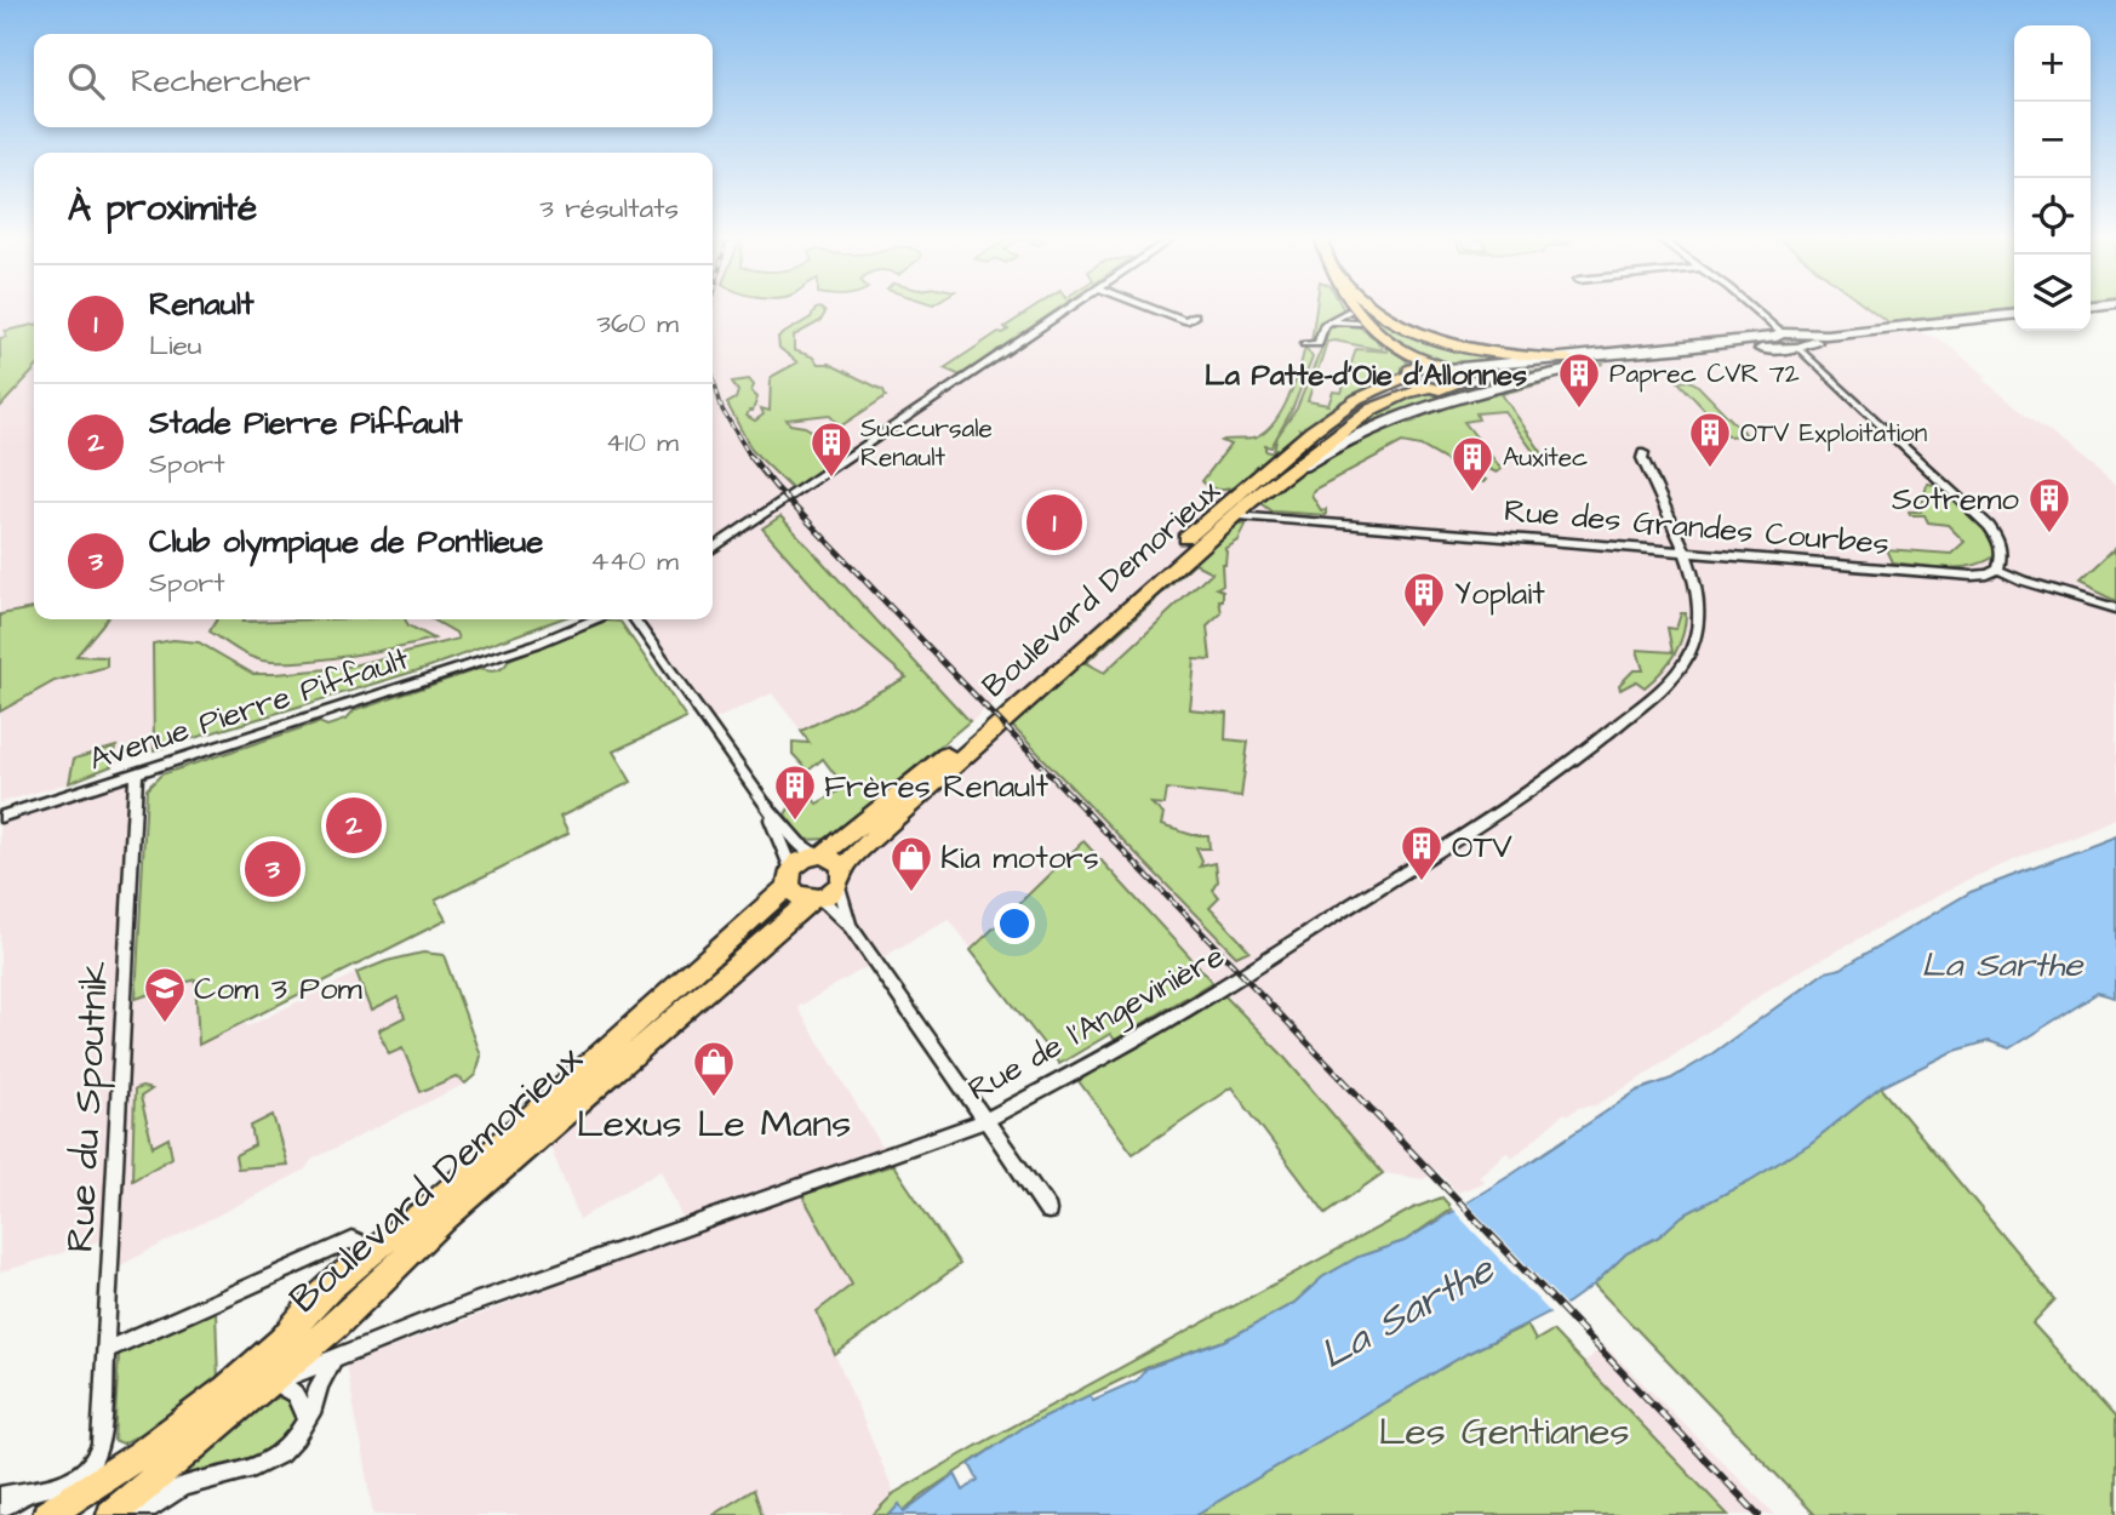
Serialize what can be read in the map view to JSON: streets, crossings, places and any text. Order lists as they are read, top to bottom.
{
  "streets": {
    "main road": ["Boulevard Demorieux"],
    "street": [
      "Rue des Grandes Courbes",
      "Avenue Pierre Piffault",
      "Rue de l'Angevinière",
      "Rue du Spoutnik"
    ]
  },
  "crossings": [
    ["Rue des Grandes Courbes", "Boulevard Demorieux"],
    ["Rue des Grandes Courbes", "Rue de l'Angevinière"],
    ["Boulevard Demorieux", "Rue de l'Angevinière"],
    ["Avenue Pierre Piffault", "Rue du Spoutnik"]
  ],
  "districts": ["La Patte-d'Oie d'Allonnes"],
  "water": ["La Sarthe"],
  "parks": ["Les Gentianes"],
  "places": {
    "building": [
      "Paprec CVR 72",
      "OTV Exploitation",
      "Succursale Renault",
      "Auxitec",
      "Sotremo",
      "Yoplait",
      "Frères Renault",
      "OTV"
    ],
    "shop": ["Kia motors", "Lexus Le Mans"],
    "school or university": ["Com 3 Pom"]
  },
  "page": {
    "map_buttons": ["+", "−"],
    "search": "Rechercher",
    "heading": ["À proximité", "3 résultats"],
    "list": [
      {
        "mark": "1",
        "name": "Renault",
        "note": "Lieu",
        "value": "360 m"
      },
      {
        "mark": "2",
        "name": "Stade Pierre Piffault",
        "note": "Sport",
        "value": "410 m"
      },
      {
        "mark": "3",
        "name": "Club olympique de Pontlieue",
        "note": "Sport",
        "value": "440 m"
      }
    ],
    "pins": ["1", "2", "3"]
  }
}
